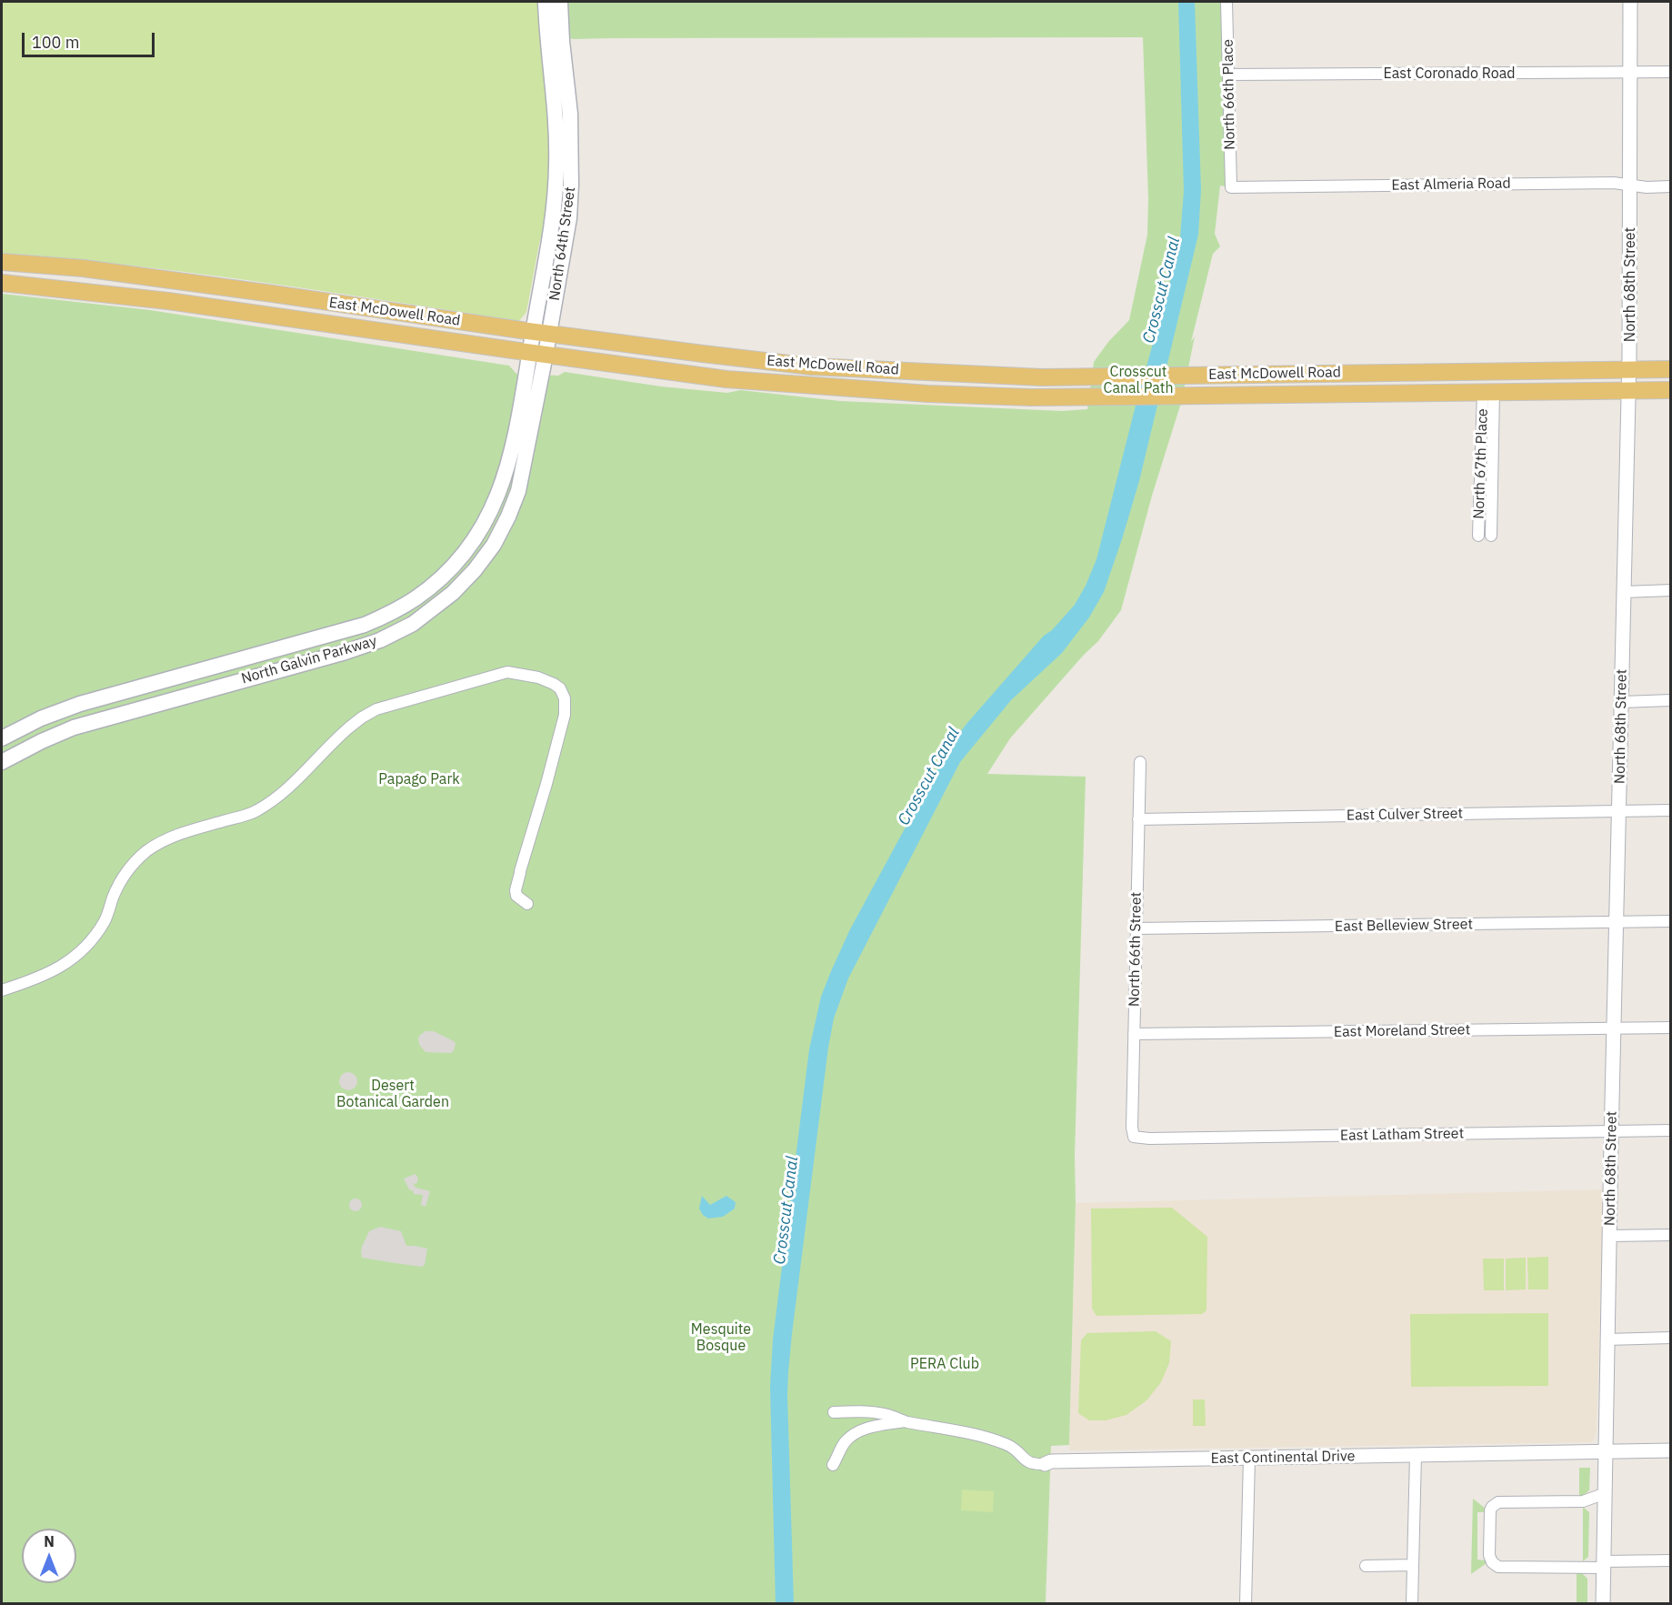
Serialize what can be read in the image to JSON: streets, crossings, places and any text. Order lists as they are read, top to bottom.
{
  "streets": {
    "main road": ["North 64th Street", "East McDowell Road", "North Galvin Parkway"],
    "street": [
      "East Coronado Road",
      "North 66th Place",
      "East Almeria Road",
      "North 68th Street",
      "North 67th Place",
      "East Culver Street",
      "East Belleview Street",
      "North 66th Street",
      "East Moreland Street",
      "East Latham Street",
      "East Continental Drive"
    ]
  },
  "crossings": [
    ["East Coronado Road", "North 66th Place"],
    ["East Coronado Road", "North 68th Street"],
    ["North 66th Place", "East Almeria Road"],
    ["East Almeria Road", "North 68th Street"],
    ["North 64th Street", "East McDowell Road"],
    ["North 64th Street", "North Galvin Parkway"],
    ["North 68th Street", "East McDowell Road"],
    ["North 68th Street", "East Culver Street"],
    ["North 68th Street", "East Belleview Street"],
    ["North 68th Street", "East Moreland Street"],
    ["North 68th Street", "East Latham Street"],
    ["North 68th Street", "East Continental Drive"],
    ["East McDowell Road", "North 67th Place"],
    ["East McDowell Road", "North Galvin Parkway"],
    ["East Culver Street", "North 66th Street"],
    ["East Belleview Street", "North 66th Street"],
    ["North 66th Street", "East Moreland Street"],
    ["North 66th Street", "East Latham Street"]
  ],
  "water": ["Crosscut Canal"],
  "parks": [
    "Crosscut Canal Path",
    "Papago Park",
    "Desert Botanical Garden",
    "Mesquite Bosque",
    "PERA Club"
  ],
  "scale_bar": "100 m",
  "north": "top"
}
